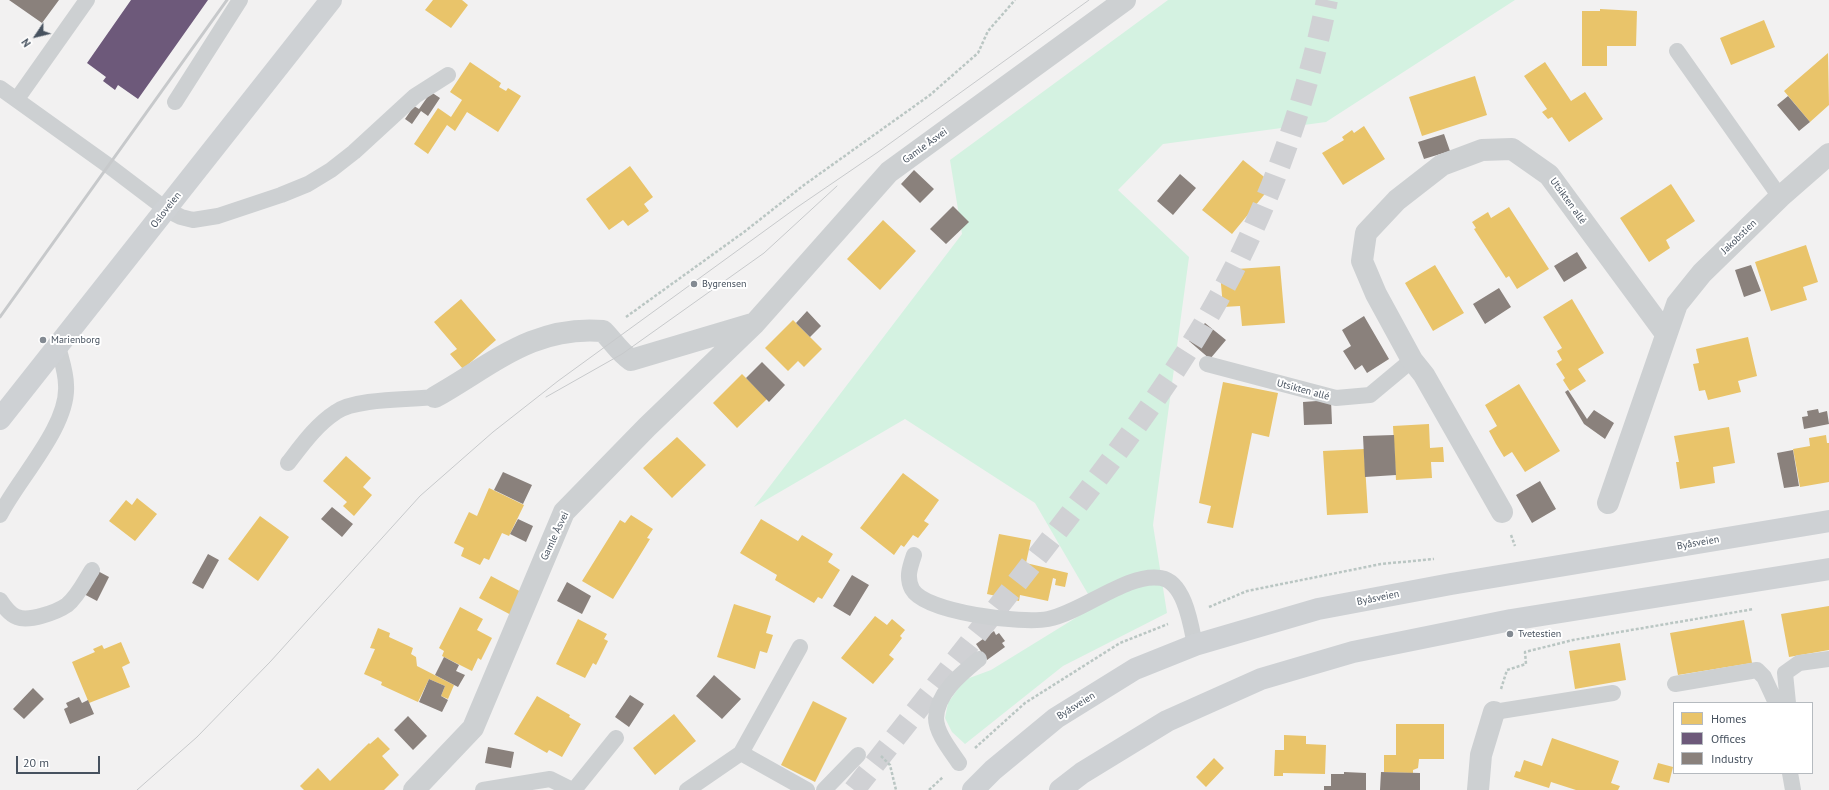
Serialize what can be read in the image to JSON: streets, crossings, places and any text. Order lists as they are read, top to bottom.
{
  "streets": {
    "main road": ["Osloveien", "Byåsveien"],
    "street": ["Gamle Åsvei", "Utsikten allé", "Jakobstien"]
  },
  "crossings": [
    ["Utsikten allé", "Jakobstien"]
  ],
  "places": ["Bygrensen", "Marienborg", "Tvetestien"],
  "legend": ["Homes", "Offices", "Industry"],
  "scale_bar": "20 m",
  "north": "bottom left"
}
